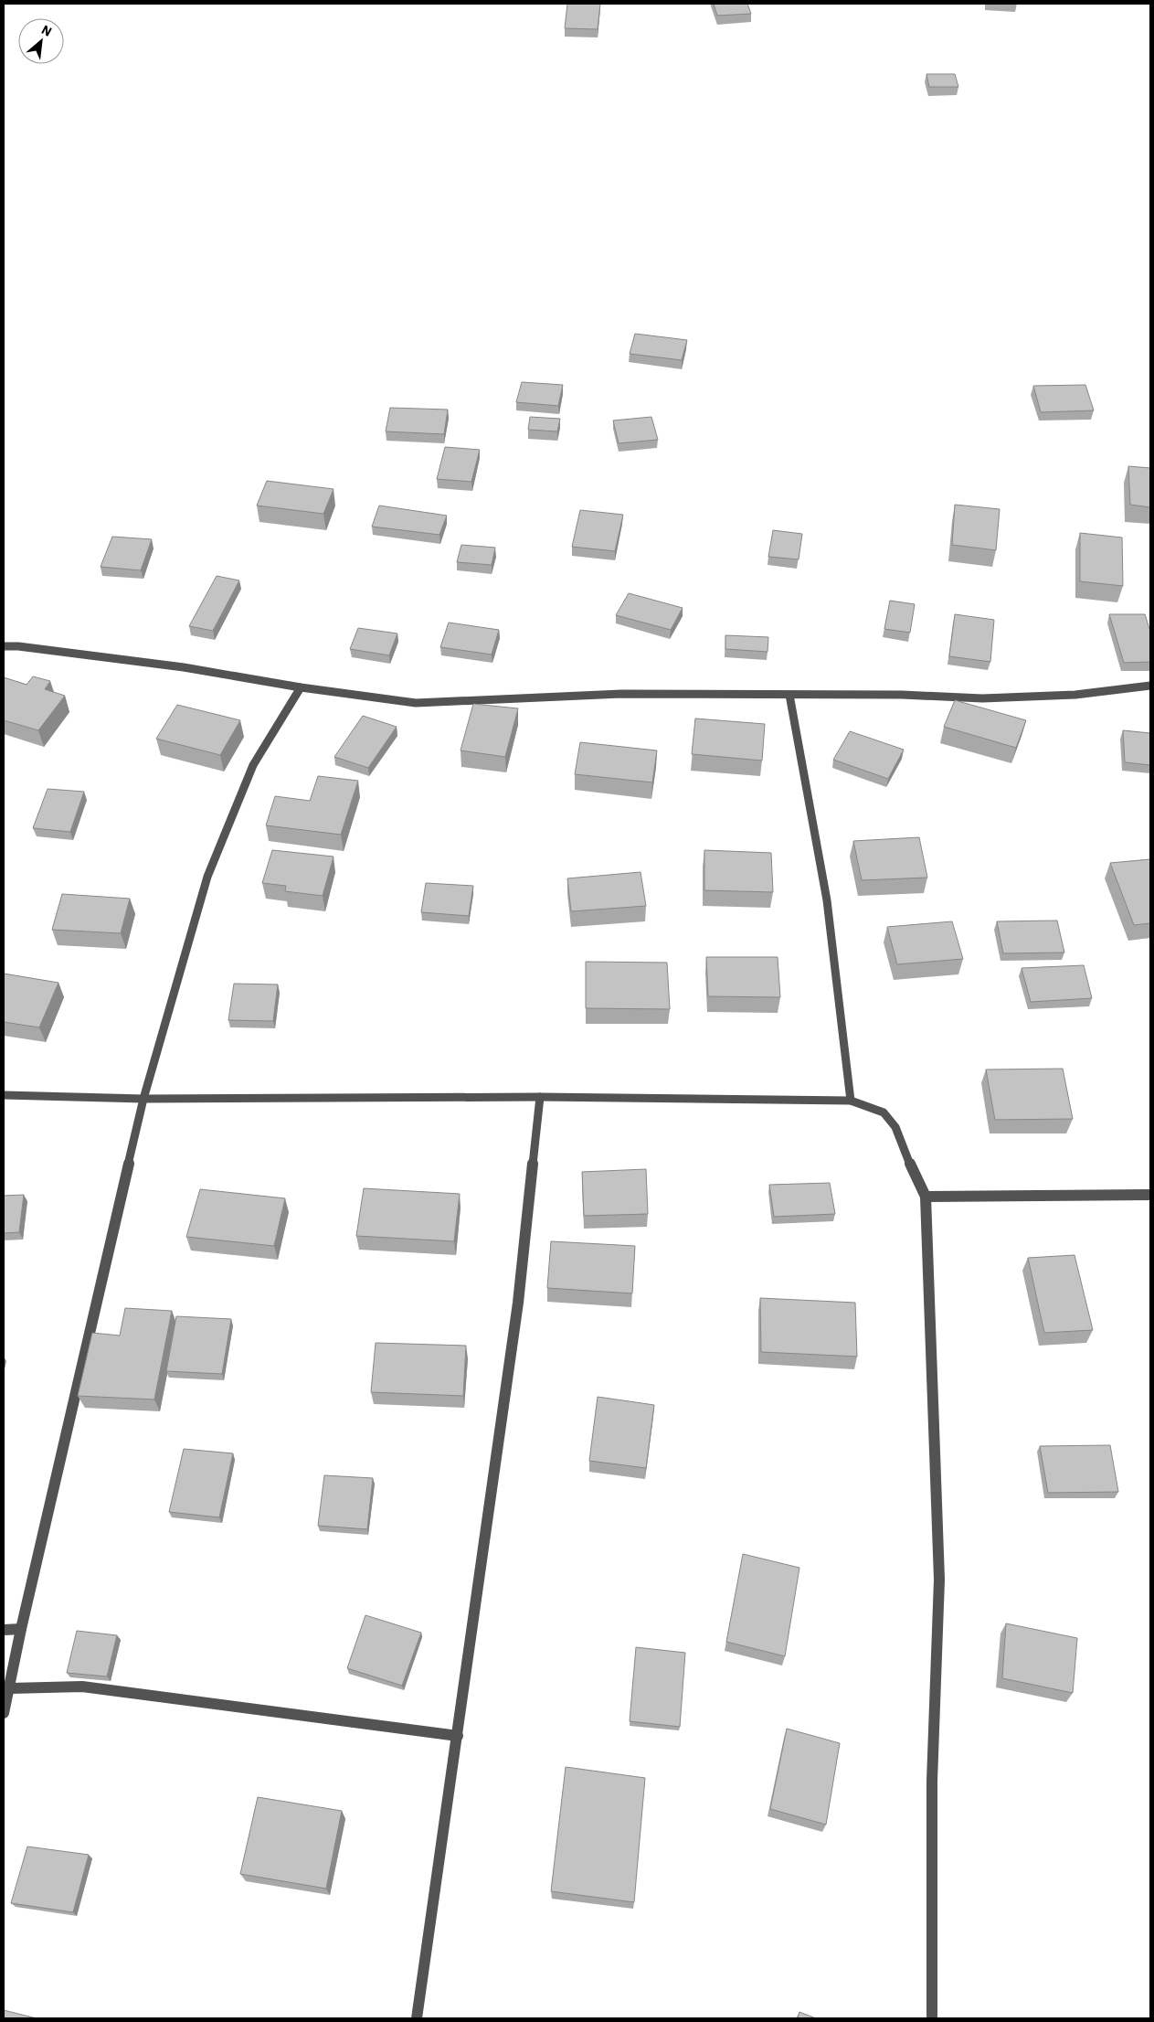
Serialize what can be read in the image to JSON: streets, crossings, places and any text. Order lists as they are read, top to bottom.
{
  "north": "top right"
}
